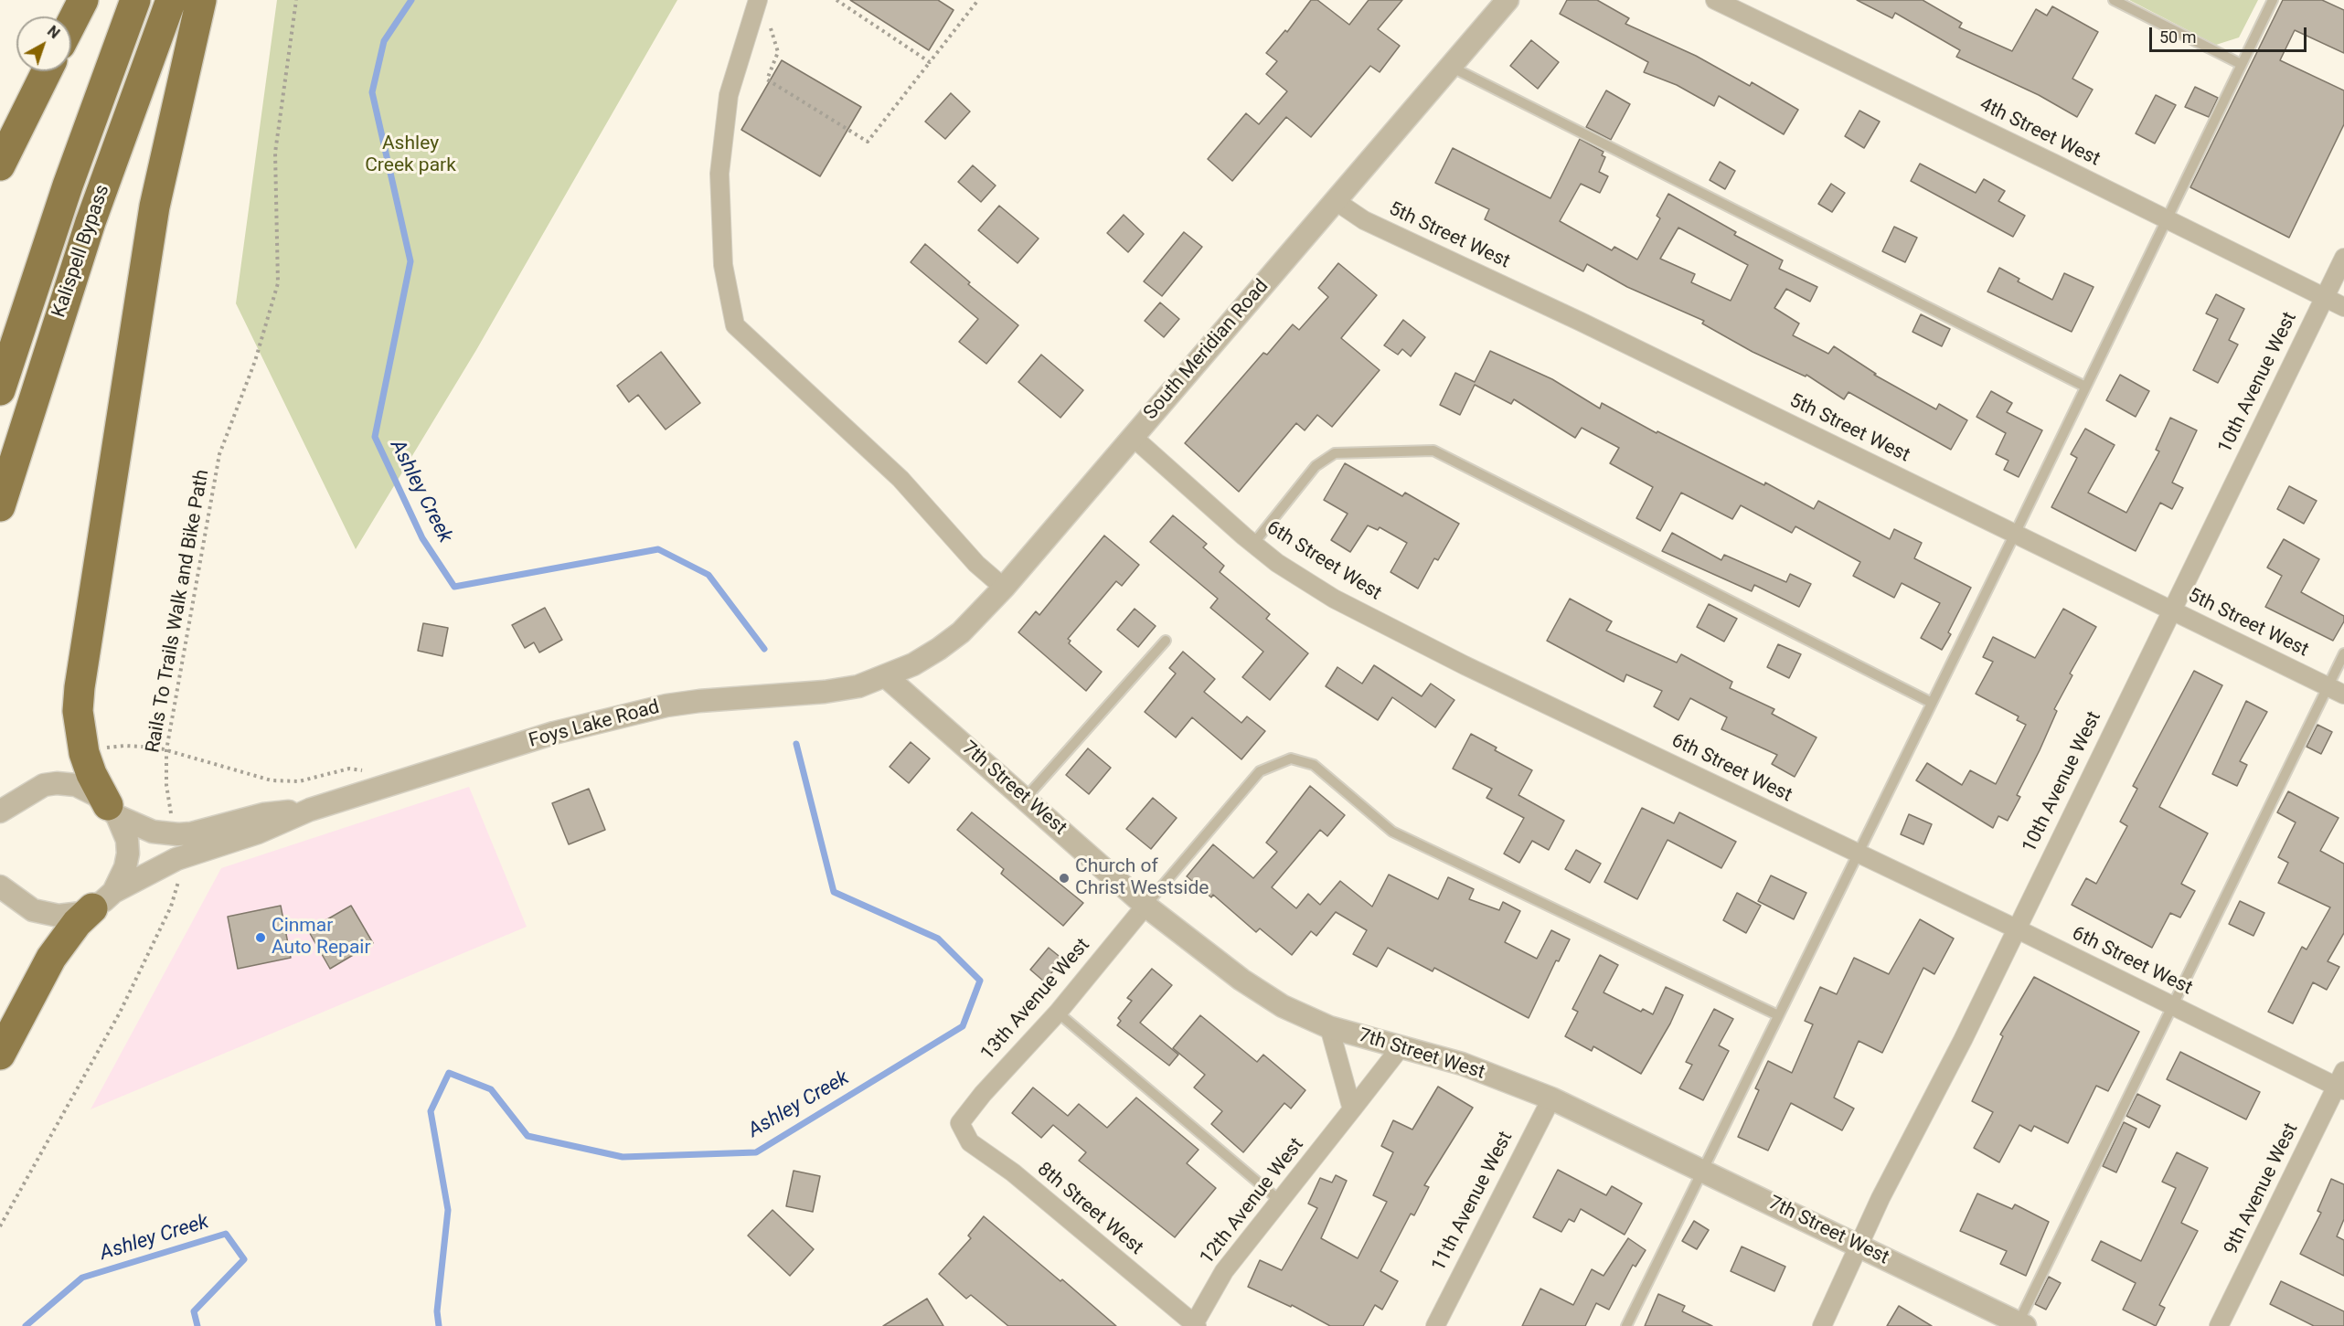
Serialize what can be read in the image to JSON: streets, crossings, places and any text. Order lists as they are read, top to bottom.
{
  "streets": {
    "highway": ["Kalispell Bypass"],
    "street": [
      "4th Street West",
      "5th Street West",
      "South Meridian Road",
      "10th Avenue West",
      "6th Street West",
      "Foys Lake Road",
      "7th Street West",
      "13th Avenue West",
      "9th Avenue West",
      "12th Avenue West",
      "11th Avenue West",
      "8th Street West"
    ],
    "path": ["Rails To Trails Walk and Bike Path"]
  },
  "crossings": [
    ["4th Street West", "10th Avenue West"],
    ["5th Street West", "South Meridian Road"],
    ["5th Street West", "10th Avenue West"],
    ["South Meridian Road", "6th Street West"],
    ["South Meridian Road", "Foys Lake Road"],
    ["South Meridian Road", "7th Street West"],
    ["10th Avenue West", "6th Street West"],
    ["10th Avenue West", "7th Street West"],
    ["6th Street West", "9th Avenue West"],
    ["Rails To Trails Walk and Bike Path", "Foys Lake Road"],
    ["Foys Lake Road", "7th Street West"],
    ["7th Street West", "13th Avenue West"],
    ["7th Street West", "12th Avenue West"],
    ["7th Street West", "11th Avenue West"],
    ["13th Avenue West", "8th Street West"],
    ["12th Avenue West", "8th Street West"]
  ],
  "water": ["Ashley Creek"],
  "parks": ["Ashley Creek park"],
  "places": ["Church of Christ Westside", "Cinmar Auto Repair"],
  "scale_bar": "50 m",
  "north": "top right"
}
